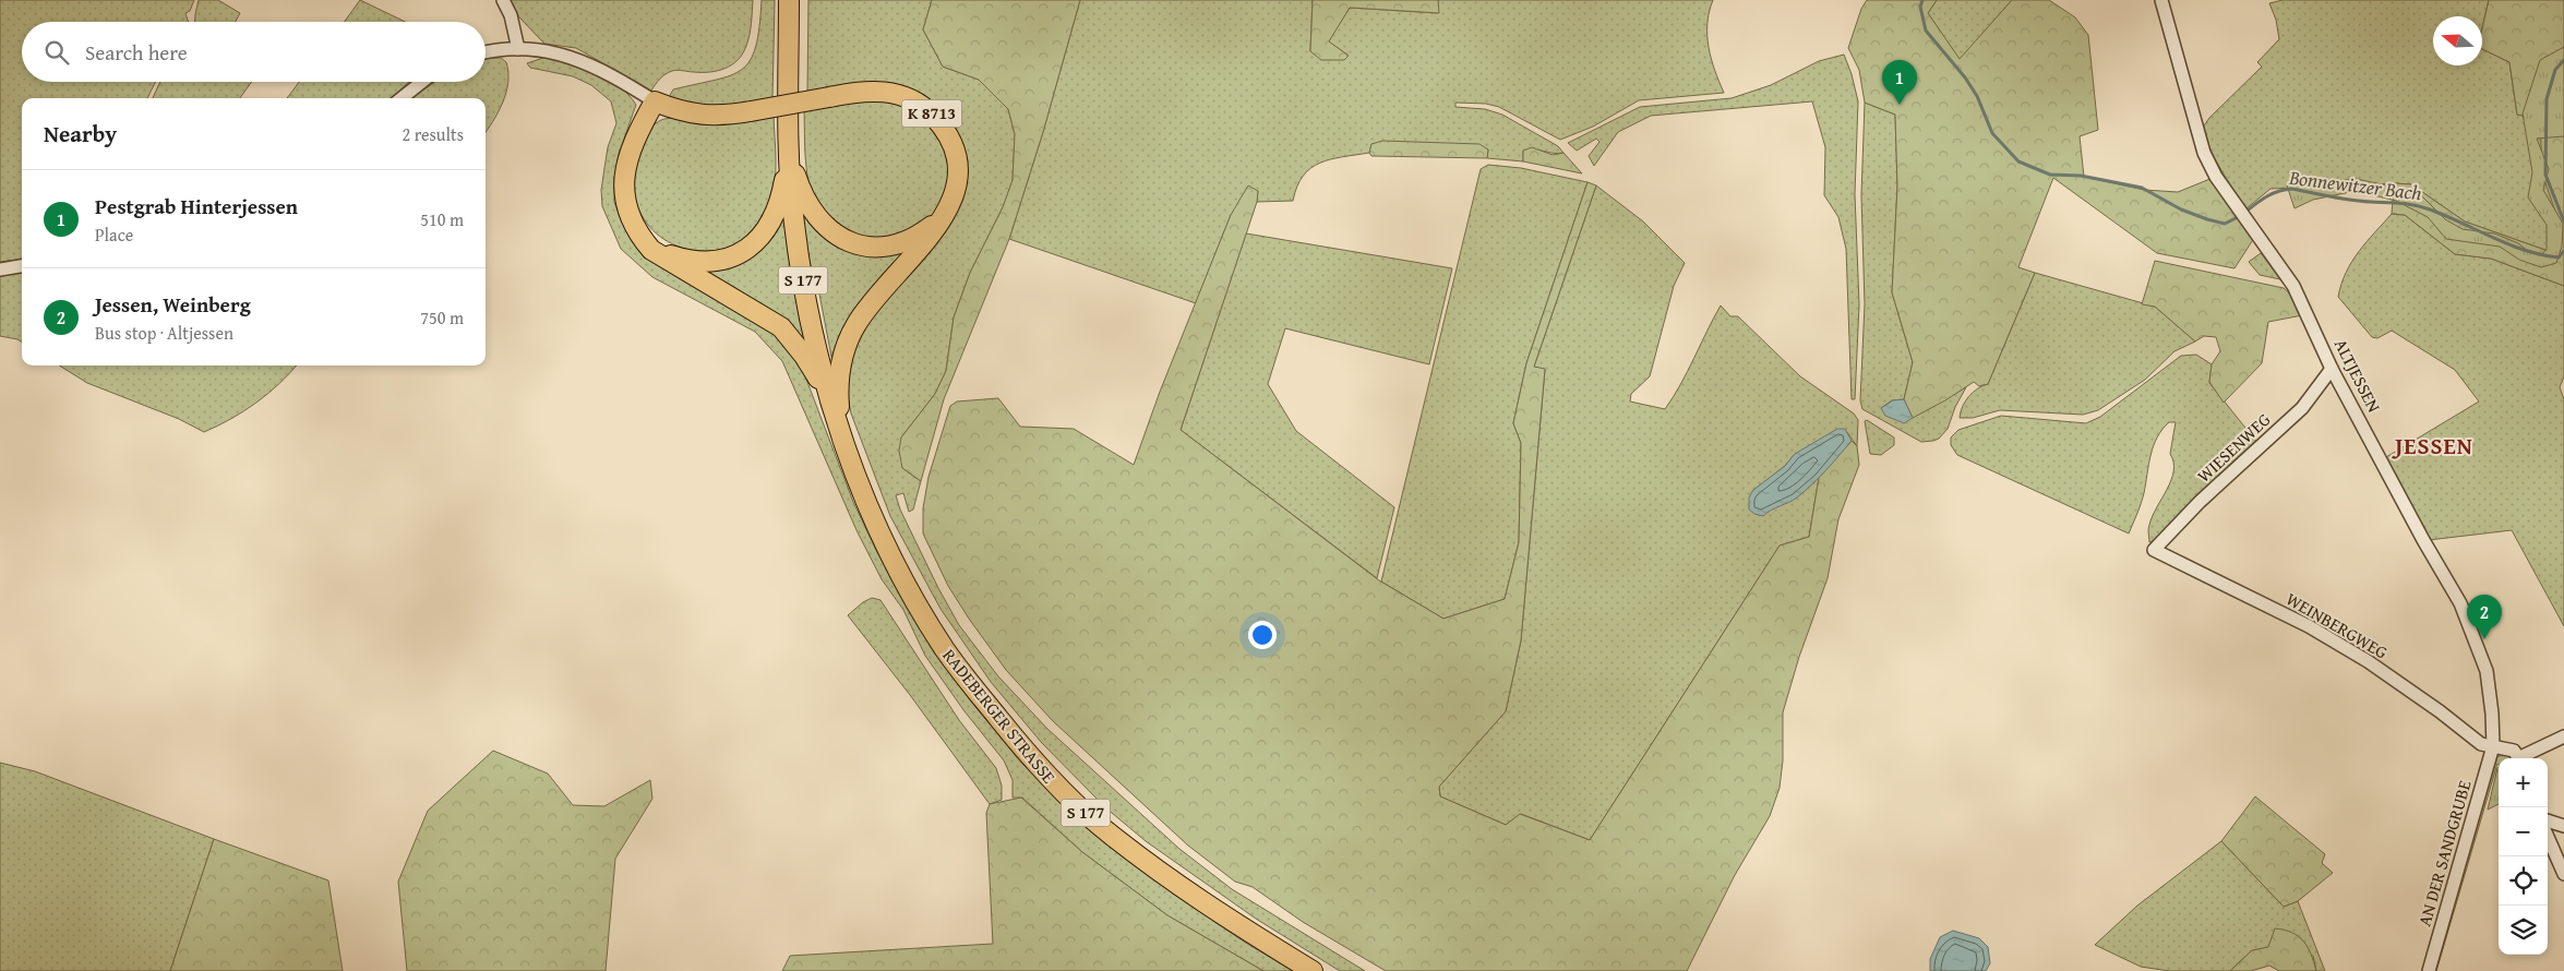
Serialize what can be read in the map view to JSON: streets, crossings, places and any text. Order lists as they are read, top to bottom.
{
  "streets": {
    "highway": ["K 8713", "S 177", "RADEBERGER STRASSE"],
    "street": [
      "ALTJESSEN",
      "WIESENWEG",
      "WEINBERGWEG",
      "AN DER SANDGRUBE"
    ]
  },
  "crossings": [
    ["S 177", "RADEBERGER STRASSE"],
    ["ALTJESSEN", "WIESENWEG"],
    ["ALTJESSEN", "WEINBERGWEG"],
    ["ALTJESSEN", "AN DER SANDGRUBE"],
    ["WIESENWEG", "WEINBERGWEG"],
    ["WEINBERGWEG", "AN DER SANDGRUBE"]
  ],
  "districts": ["JESSEN"],
  "water": ["Bonnewitzer Bach"],
  "north": "left",
  "page": {
    "search": "Search here",
    "pins": ["1", "2"],
    "heading": ["Nearby", "2 results"],
    "list": [
      {
        "mark": "1",
        "name": "Pestgrab Hinterjessen",
        "note": "Place",
        "value": "510 m"
      },
      {
        "mark": "2",
        "name": "Jessen, Weinberg",
        "note": "Bus stop · Altjessen",
        "value": "750 m"
      }
    ],
    "map_buttons": ["+", "−"]
  }
}
